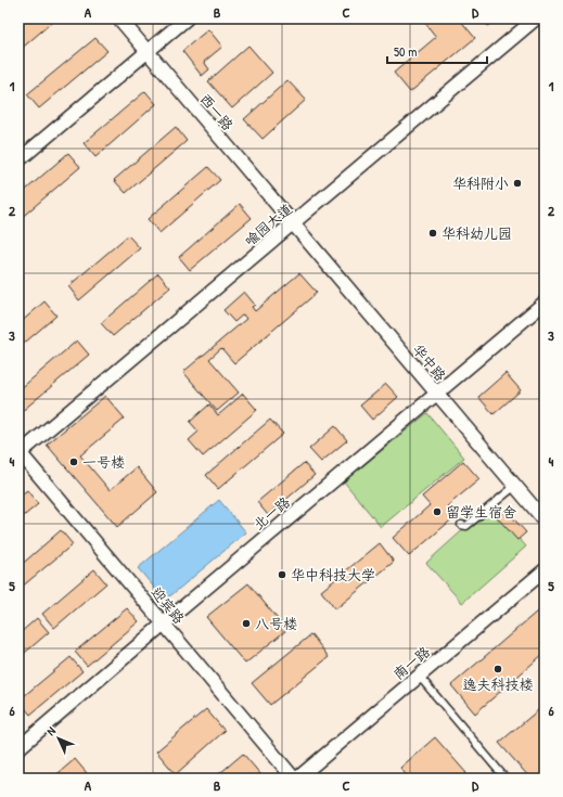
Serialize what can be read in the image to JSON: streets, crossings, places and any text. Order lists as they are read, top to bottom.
{
  "streets": {
    "street": [
      "西一路",
      "喻园大道",
      "华中路",
      "北一路",
      "迎宾路",
      "南一路"
    ]
  },
  "crossings": [
    ["西一路", "喻园大道"],
    ["西一路", "华中路"],
    ["喻园大道", "华中路"],
    ["喻园大道", "迎宾路"],
    ["华中路", "北一路"],
    ["北一路", "迎宾路"],
    ["迎宾路", "南一路"]
  ],
  "places": [
    "华科附小",
    "华科幼儿园",
    "一号楼",
    "留学生宿舍",
    "华中科技大学",
    "八号楼",
    "逸夫科技楼"
  ],
  "scale_bar": "50 m",
  "north": "top left",
  "grid": {
    "columns": [
      "A",
      "B",
      "C",
      "D"
    ],
    "rows": [
      "1",
      "2",
      "3",
      "4",
      "5",
      "6"
    ]
  }
}
